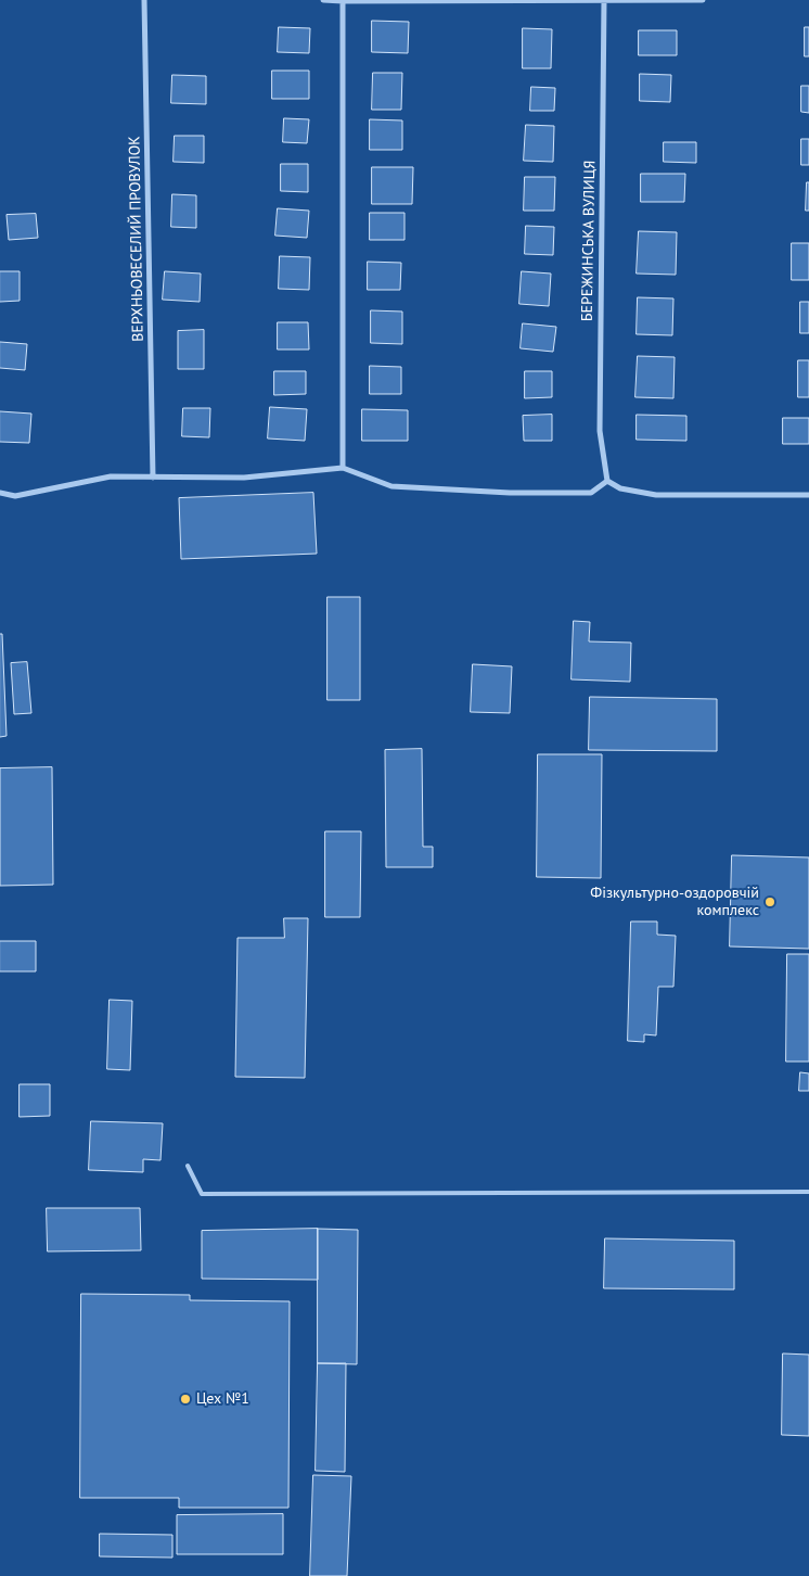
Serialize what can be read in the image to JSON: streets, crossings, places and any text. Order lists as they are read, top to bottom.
{
  "streets": {
    "street": ["ВЕРХНЬОВЕСЕЛИЙ ПРОВУЛОК", "БЕРЕЖИНСЬКА ВУЛИЦЯ"]
  },
  "places": ["Фізкультурно-оздоровчій комплекс", "Цех №1"]
}
